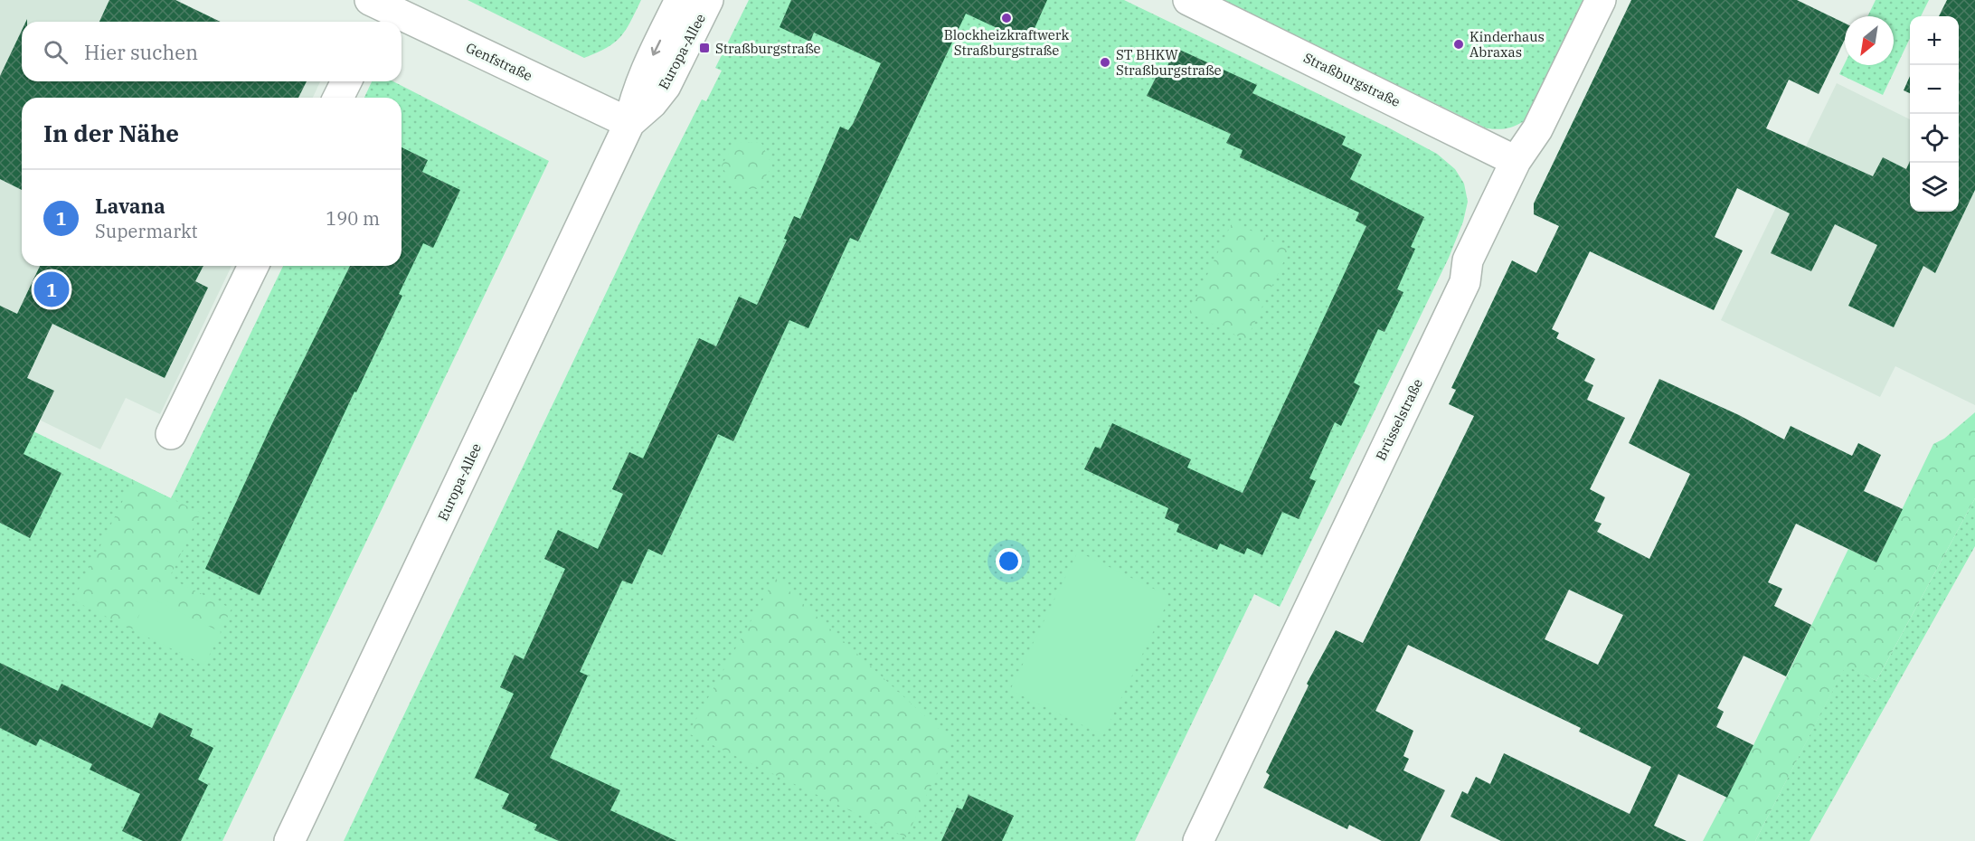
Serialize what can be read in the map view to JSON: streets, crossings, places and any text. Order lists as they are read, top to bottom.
{
  "streets": {
    "street": [
      "Europa-Allee",
      "Genfstraße",
      "Straßburgstraße",
      "Brüsselstraße"
    ]
  },
  "crossings": [
    ["Europa-Allee", "Genfstraße"],
    ["Straßburgstraße", "Brüsselstraße"]
  ],
  "places": {
    "other": ["Blockheizkraftwerk Straßburgstraße", "Kinderhaus Abraxas", "ST BHKW Straßburgstraße"],
    "transit": ["Straßburgstraße"]
  },
  "north": "bottom left",
  "page": {
    "map_buttons": ["+", "−"],
    "search": "Hier suchen",
    "heading": "In der Nähe",
    "list": [
      {
        "mark": "1",
        "name": "Lavana",
        "note": "Supermarkt",
        "value": "190 m"
      }
    ],
    "pins": "1"
  }
}
